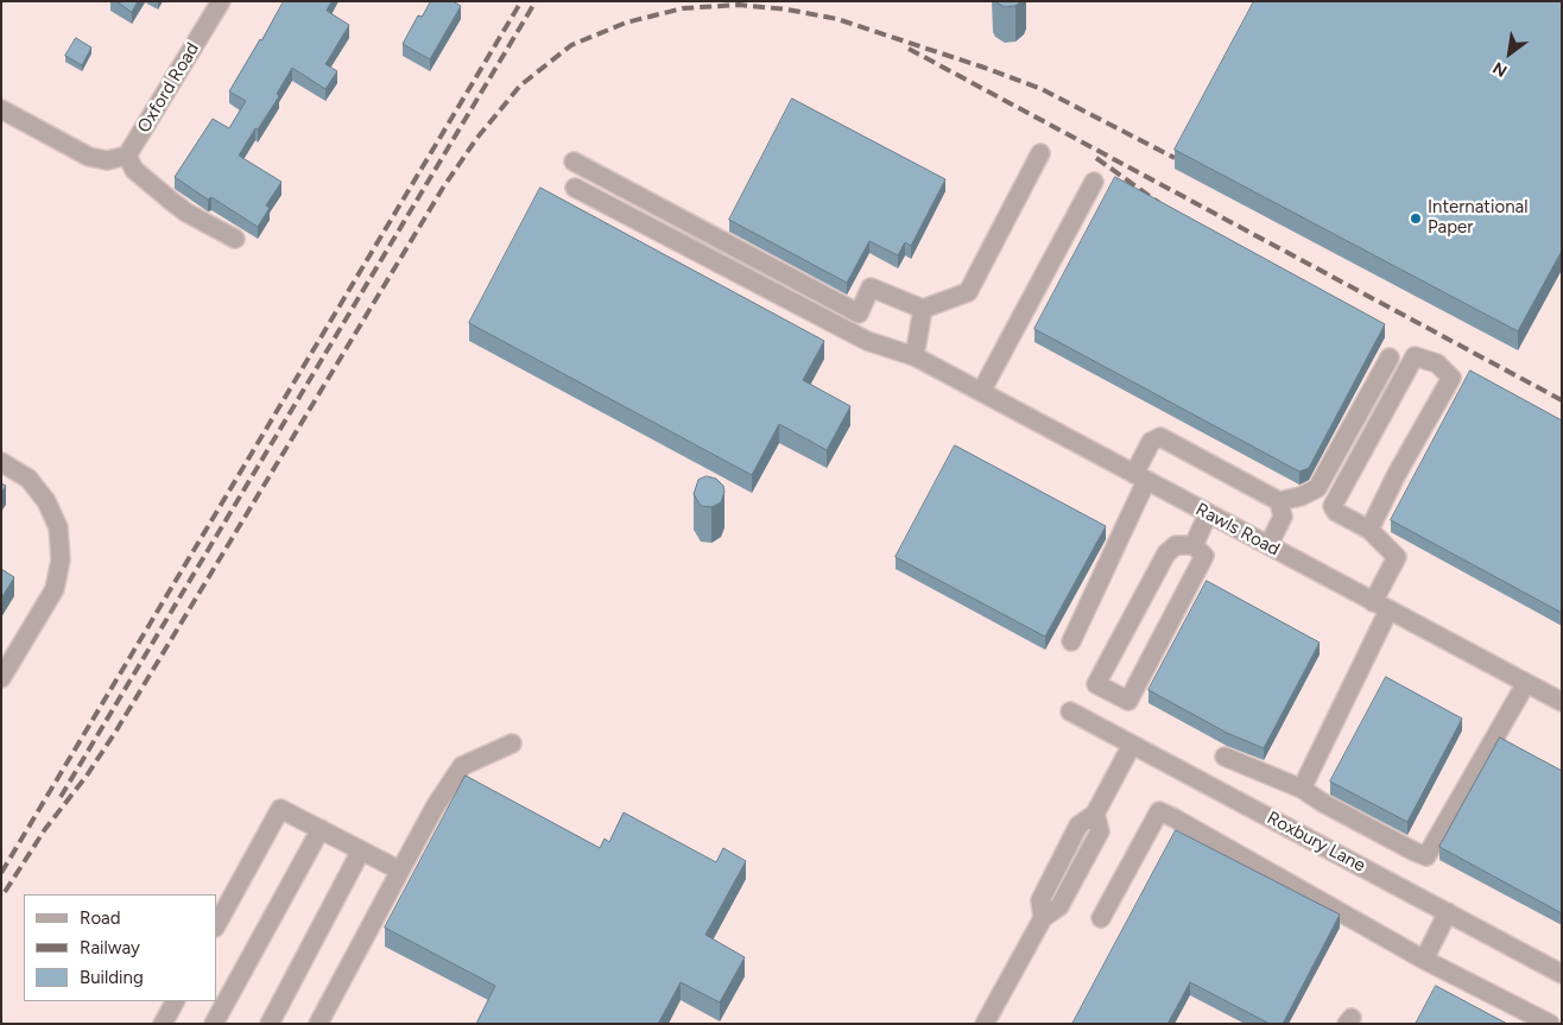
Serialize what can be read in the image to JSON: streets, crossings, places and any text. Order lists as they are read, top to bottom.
{
  "streets": {
    "street": ["Oxford Road", "Rawls Road", "Roxbury Lane"]
  },
  "places": ["International Paper"],
  "legend": ["Road", "Railway", "Building"],
  "north": "bottom left"
}
